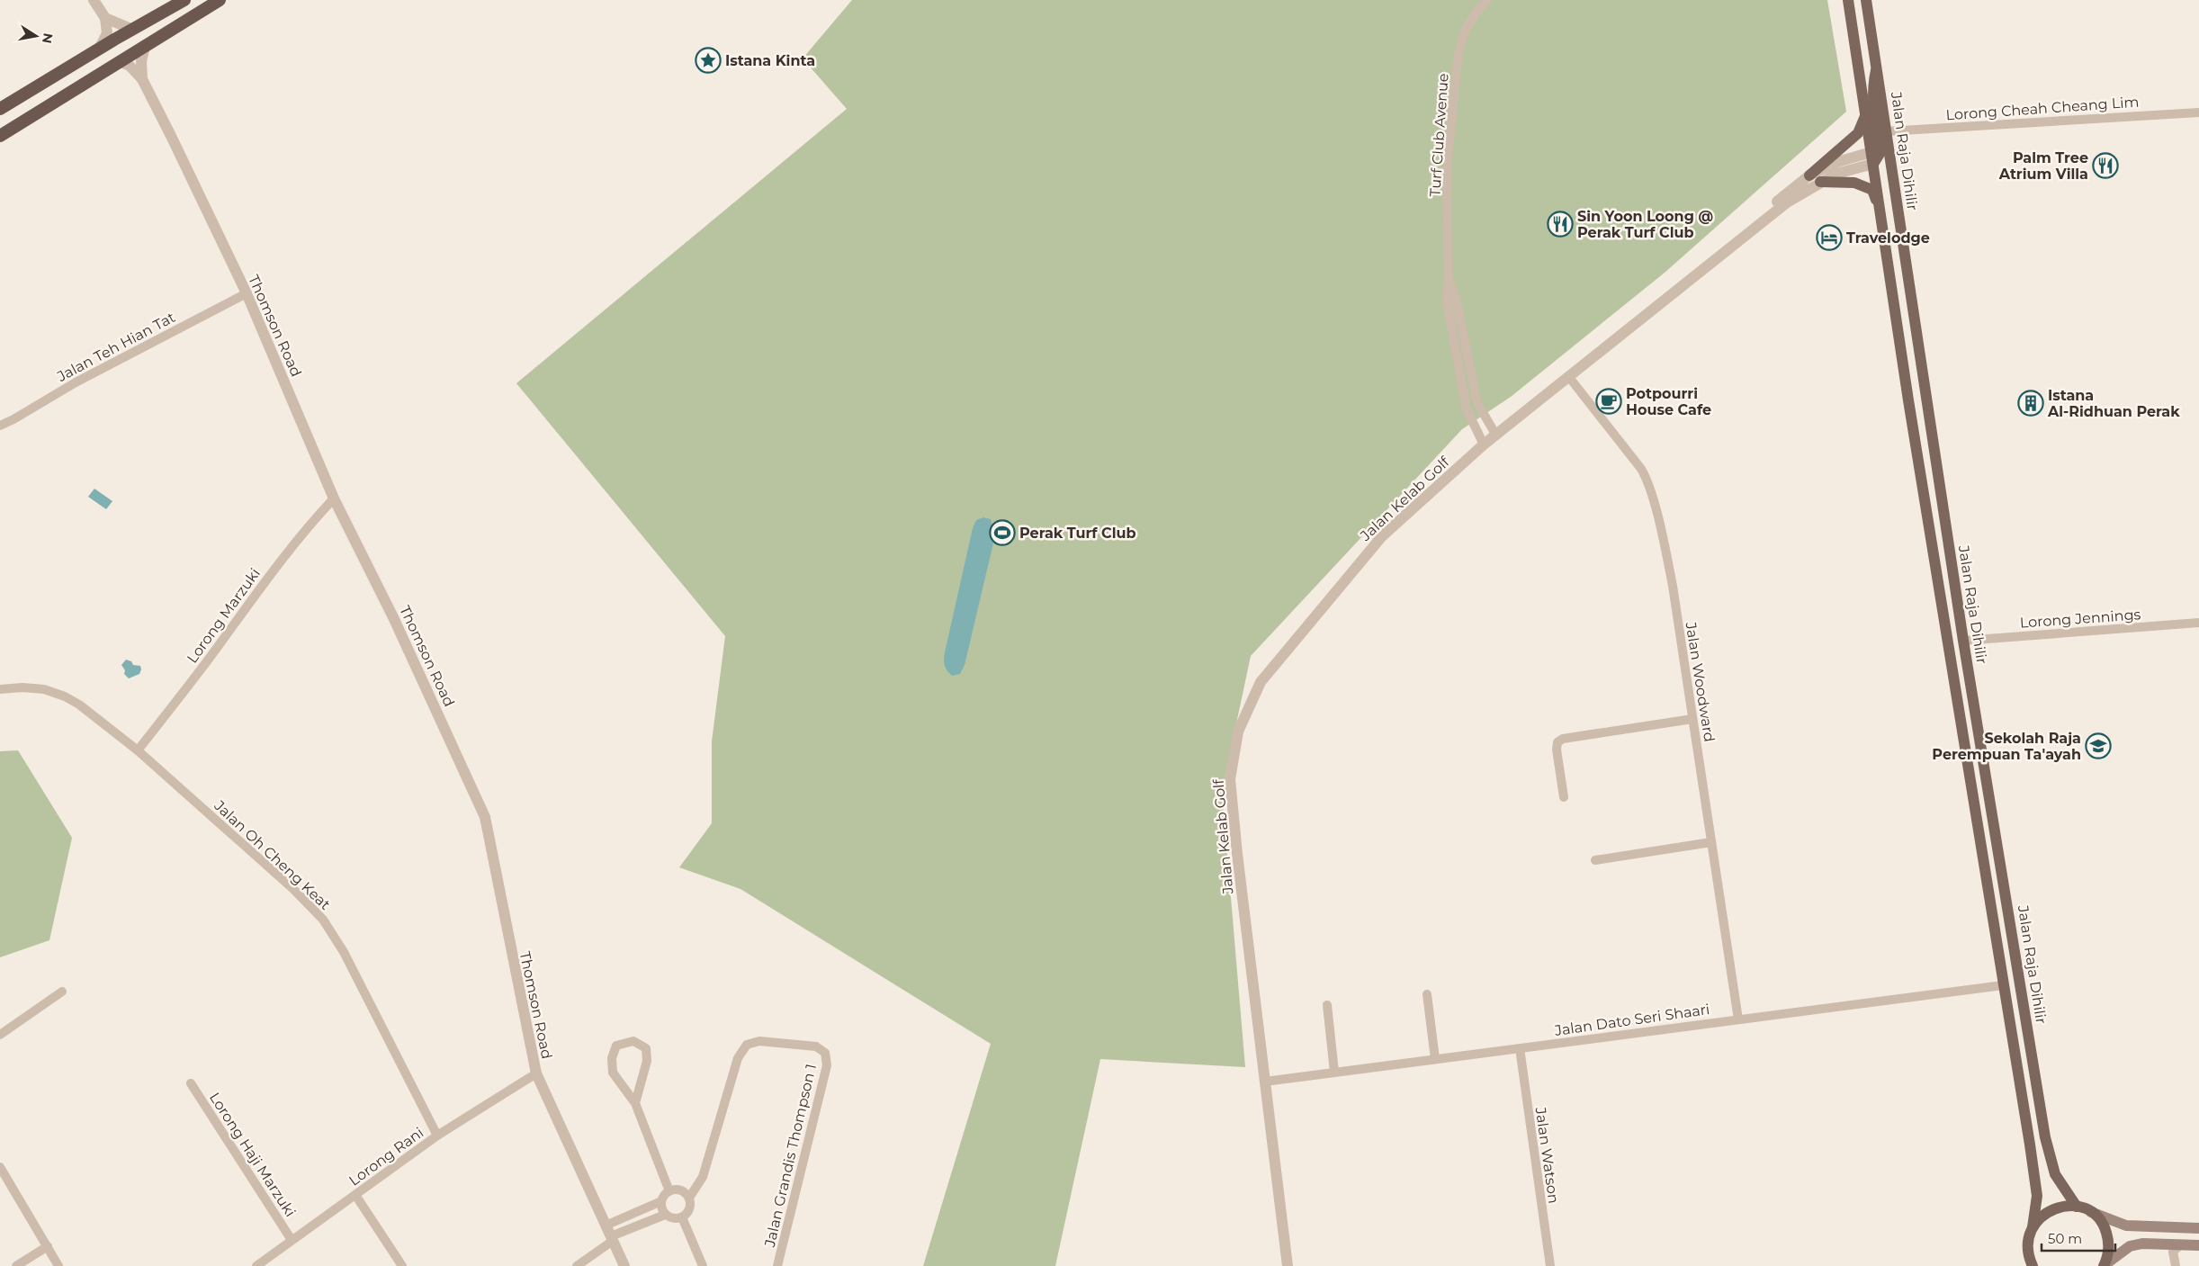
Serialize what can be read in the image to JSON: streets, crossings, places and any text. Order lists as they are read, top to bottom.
{
  "streets": {
    "main road": ["Jalan Raja Dihilir"],
    "street": [
      "Lorong Cheah Cheang Lim",
      "Turf Club Avenue",
      "Thomson Road",
      "Jalan Teh Hian Tat",
      "Jalan Kelab Golf",
      "Lorong Marzuki",
      "Lorong Jennings",
      "Jalan Woodward",
      "Jalan Oh Cheng Keat",
      "Jalan Dato Seri Shaari",
      "Lorong Haji Marzuki",
      "Jalan Grandis Thompson 1",
      "Jalan Watson",
      "Lorong Rani"
    ]
  },
  "crossings": [
    ["Lorong Cheah Cheang Lim", "Jalan Raja Dihilir"],
    ["Turf Club Avenue", "Jalan Kelab Golf"],
    ["Jalan Raja Dihilir", "Lorong Jennings"],
    ["Thomson Road", "Jalan Teh Hian Tat"],
    ["Thomson Road", "Lorong Marzuki"],
    ["Thomson Road", "Lorong Rani"],
    ["Jalan Kelab Golf", "Jalan Woodward"],
    ["Jalan Kelab Golf", "Jalan Dato Seri Shaari"],
    ["Lorong Marzuki", "Jalan Oh Cheng Keat"],
    ["Jalan Woodward", "Jalan Dato Seri Shaari"],
    ["Jalan Oh Cheng Keat", "Lorong Rani"],
    ["Jalan Dato Seri Shaari", "Jalan Watson"],
    ["Lorong Haji Marzuki", "Lorong Rani"]
  ],
  "places": {
    "place": ["Istana Kinta"],
    "restaurant": ["Palm Tree Atrium Villa", "Sin Yoon Loong @ Perak Turf Club"],
    "hotel": ["Travelodge"],
    "cafe": ["Potpourri House Cafe"],
    "building": ["Istana Al-Ridhuan Perak"],
    "sports": ["Perak Turf Club"],
    "school or university": ["Sekolah Raja Perempuan Ta'ayah"]
  },
  "scale_bar": "50 m",
  "north": "right"
}
